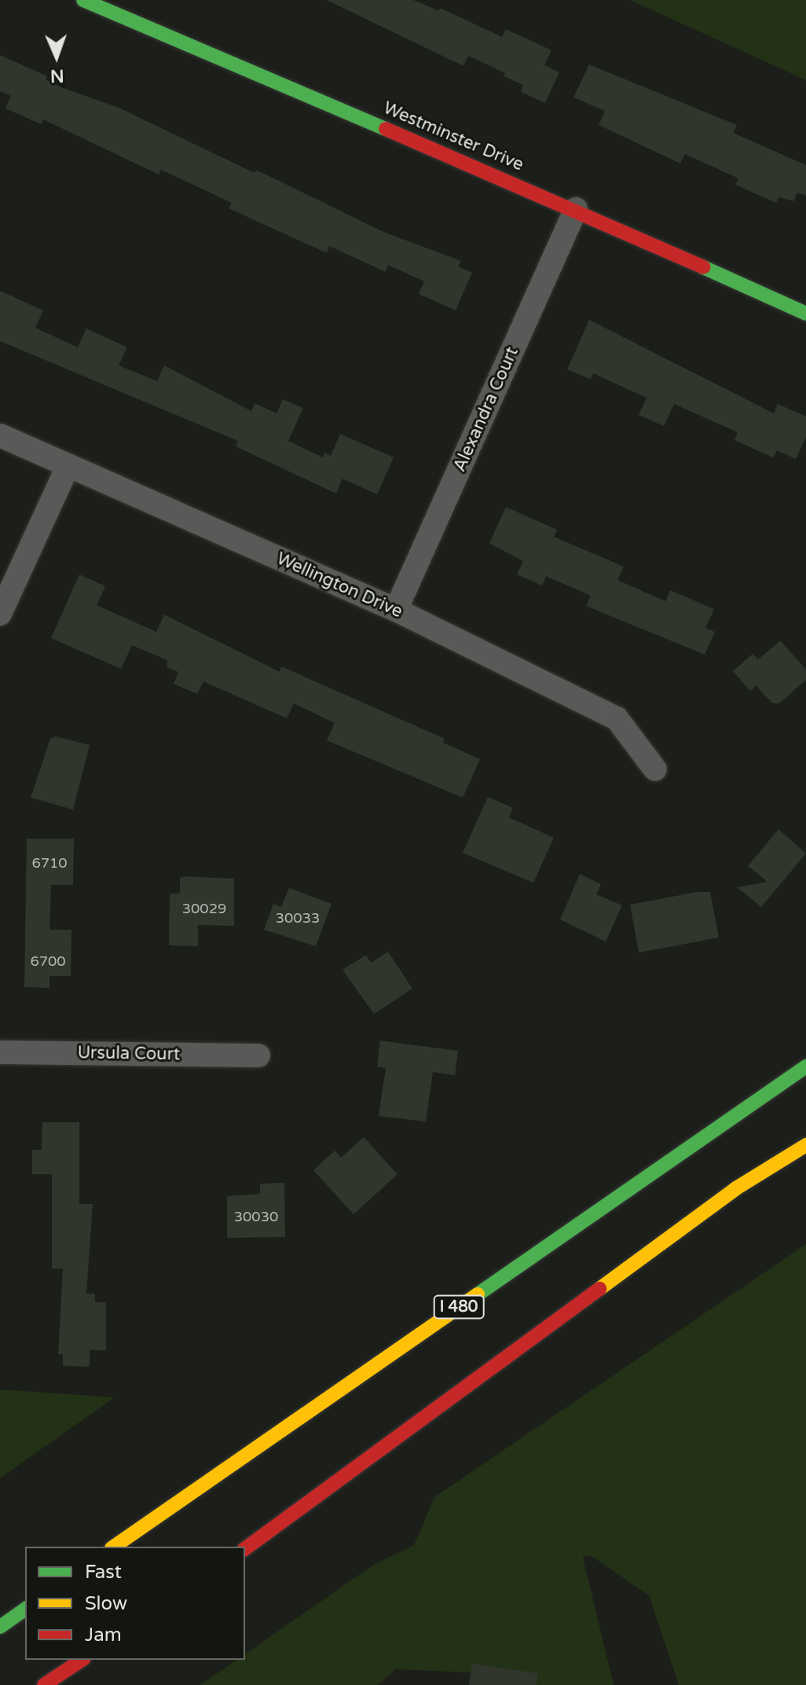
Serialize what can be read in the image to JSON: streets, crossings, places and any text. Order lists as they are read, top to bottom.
{
  "streets": {
    "main road": ["Westminster Drive", "I 480"],
    "street": ["Alexandra Court", "Wellington Drive", "Ursula Court"]
  },
  "crossings": [
    ["Westminster Drive", "Alexandra Court"],
    ["Alexandra Court", "Wellington Drive"]
  ],
  "house_numbers": [
    "6710",
    "30029",
    "30033",
    "6700",
    "30030"
  ],
  "legend": ["Fast", "Slow", "Jam"],
  "north": "bottom"
}
